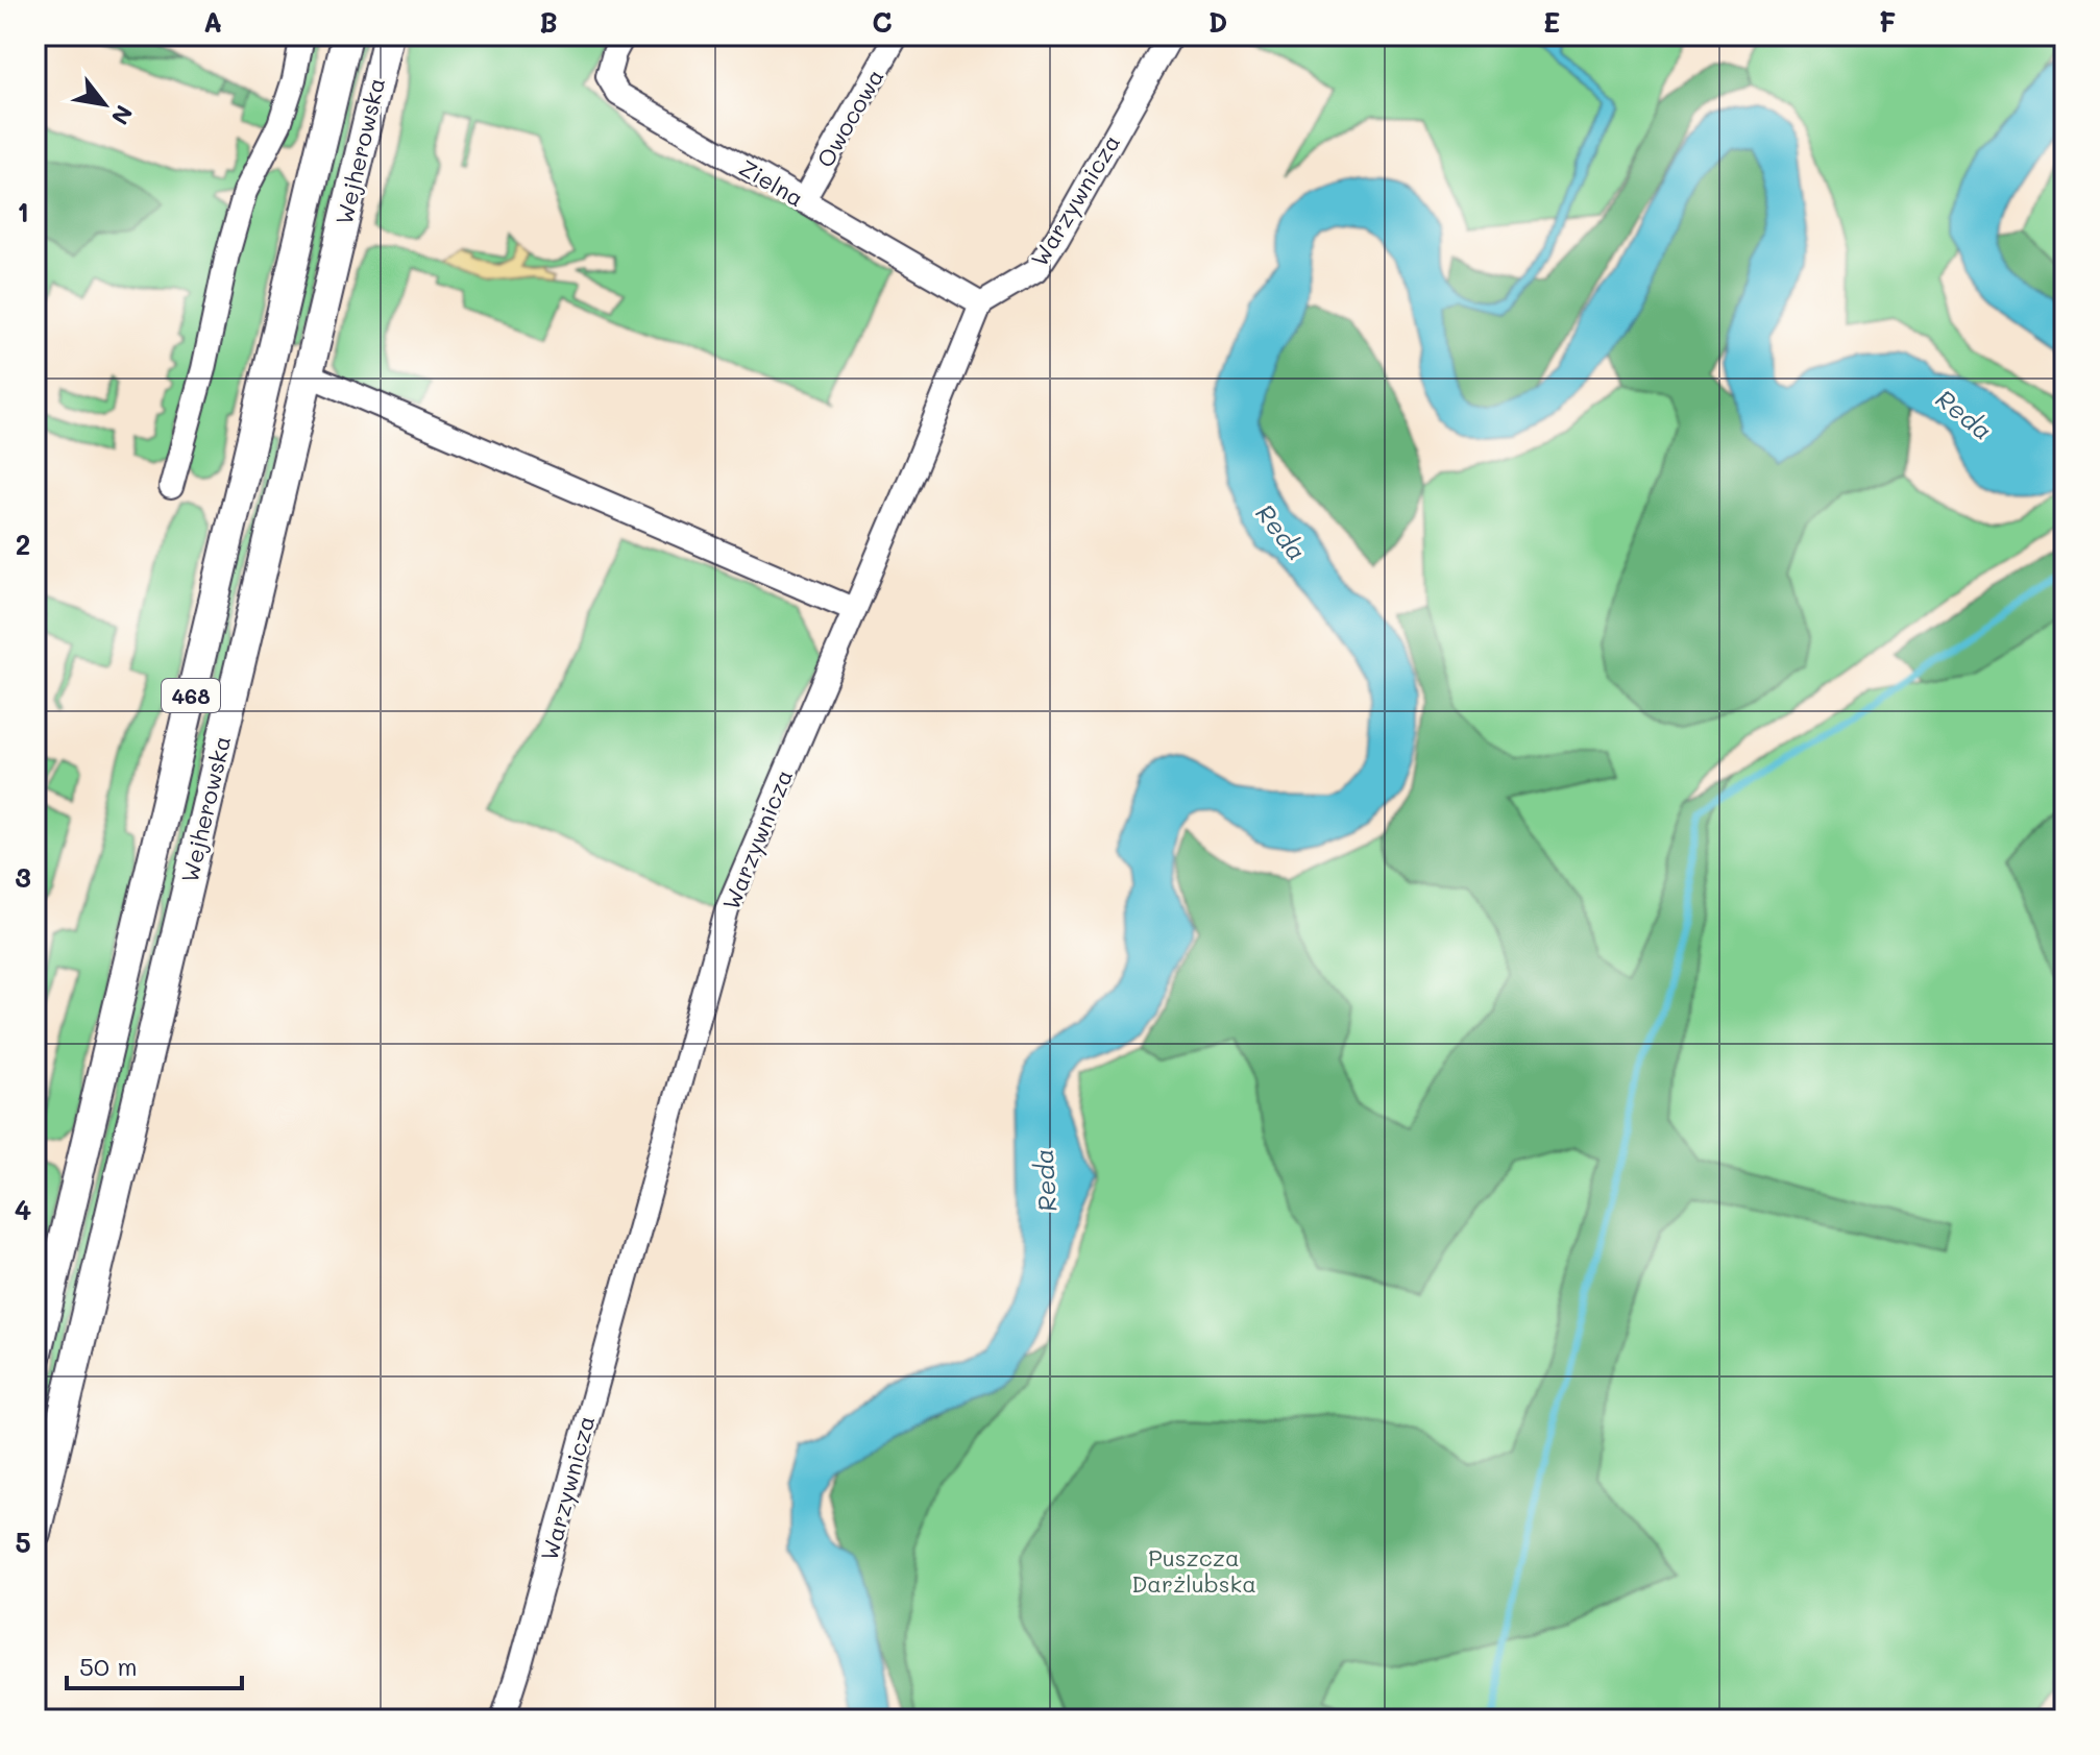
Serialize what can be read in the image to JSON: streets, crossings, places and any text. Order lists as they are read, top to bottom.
{
  "streets": {
    "main road": ["Wejherowska", "468"],
    "street": ["Owocowa", "Zielna", "Warzywnicza"]
  },
  "crossings": [
    ["Owocowa", "Zielna"],
    ["Zielna", "Warzywnicza"]
  ],
  "water": ["Reda"],
  "parks": ["Puszcza Darżlubska"],
  "scale_bar": "50 m",
  "north": "bottom right",
  "grid": {
    "columns": [
      "A",
      "B",
      "C",
      "D",
      "E",
      "F"
    ],
    "rows": [
      "1",
      "2",
      "3",
      "4",
      "5"
    ]
  }
}
